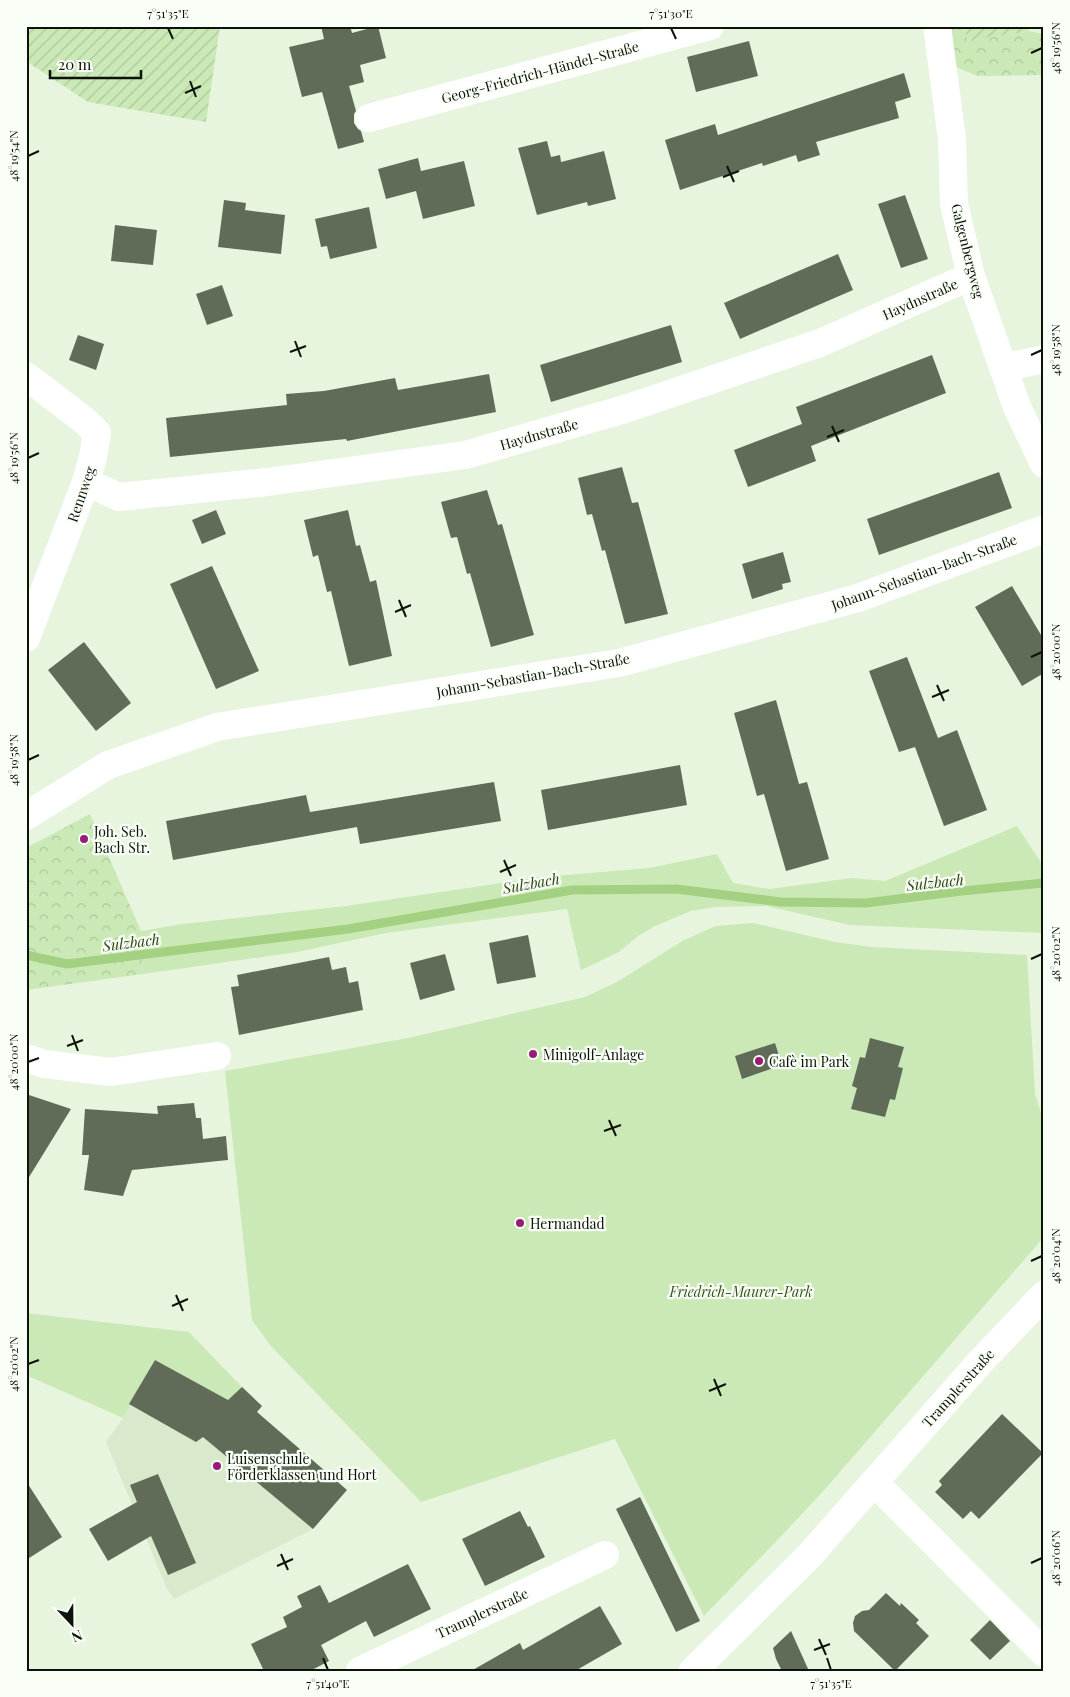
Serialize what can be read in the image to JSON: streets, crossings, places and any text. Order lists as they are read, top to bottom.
{
  "streets": {
    "street": [
      "Georg-Friedrich-Händel-Straße",
      "Galgenbergweg",
      "Haydnstraße",
      "Rennweg",
      "Johann-Sebastian-Bach-Straße",
      "Tramplerstraße"
    ]
  },
  "crossings": [
    ["Galgenbergweg", "Haydnstraße"],
    ["Haydnstraße", "Rennweg"]
  ],
  "water": ["Sulzbach"],
  "parks": ["Friedrich-Maurer-Park"],
  "places": [
    "Joh. Seb. Bach Str.",
    "Minigolf-Anlage",
    "Cafè im Park",
    "Hermandad",
    "Luisenschule Förderklassen und Hort"
  ],
  "scale_bar": "20 m",
  "north": "bottom",
  "coordinates": [
    "7°51'35\"E",
    "7°51'30\"E",
    "48°19'56\"N",
    "48°19'54\"N",
    "48°19'58\"N",
    "48°20'00\"N",
    "48°20'02\"N",
    "48°20'04\"N",
    "48°20'06\"N",
    "7°51'40\"E"
  ]
}
